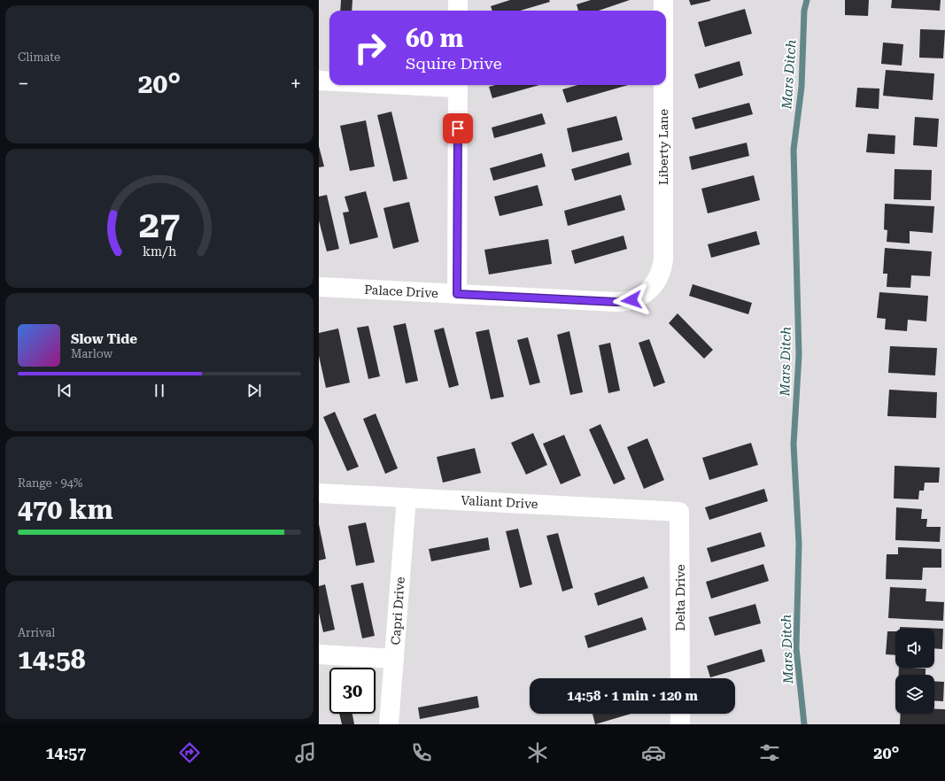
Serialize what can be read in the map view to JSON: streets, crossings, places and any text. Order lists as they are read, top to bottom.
{
  "streets": {
    "street": [
      "Liberty Lane",
      "Palace Drive",
      "Valiant Drive",
      "Delta Drive",
      "Capri Drive"
    ]
  },
  "crossings": [
    ["Liberty Lane", "Palace Drive"],
    ["Valiant Drive", "Delta Drive"],
    ["Valiant Drive", "Capri Drive"]
  ],
  "water": ["Mars Ditch"],
  "page": {
    "tile": [
      "Climate",
      ["Range · 94%", "470 km"],
      ["Arrival", "14:58"]
    ],
    "turn": ["60 m", "Squire Drive"],
    "heat": ["−", "20°", "+"],
    "song": ["Slow Tide", "Marlow"],
    "limit": "30",
    "trip": "14:58 · 1 min · 120 m",
    "tabs": ["14:57", "20°"],
    "gauge": ["27", "km/h"]
  }
}
